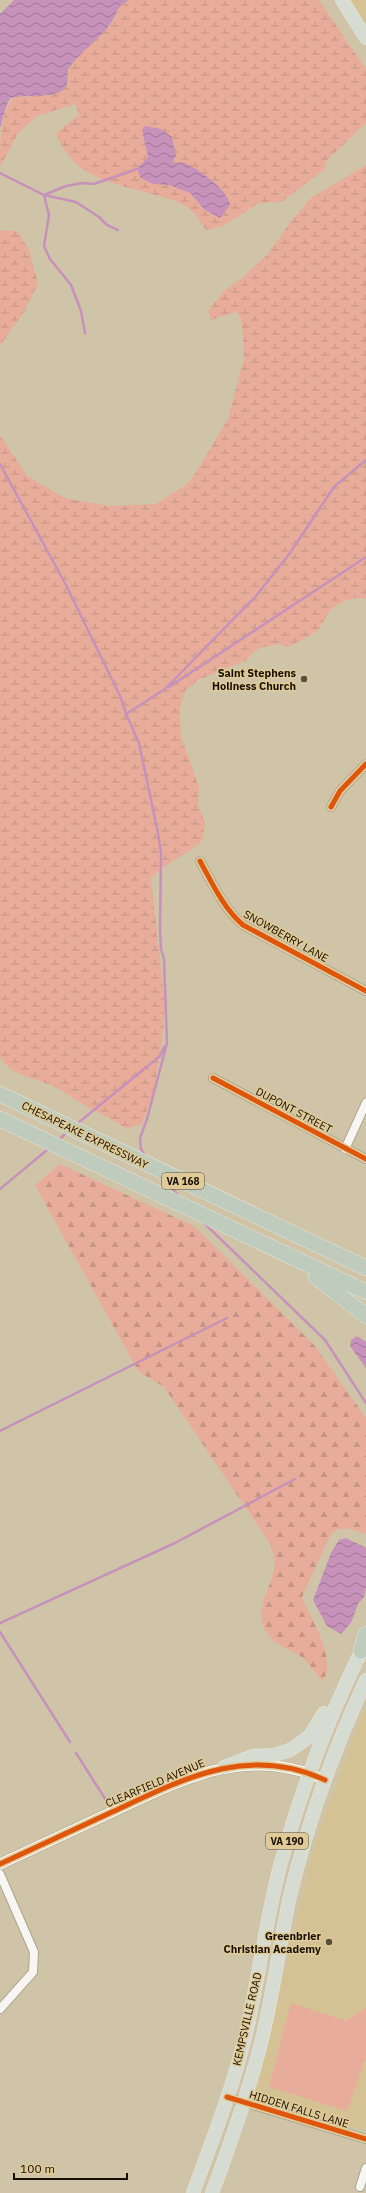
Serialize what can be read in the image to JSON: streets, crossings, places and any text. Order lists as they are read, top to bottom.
{
  "streets": {
    "highway": ["CHESAPEAKE EXPRESSWAY", "VA 168"],
    "main road": ["VA 190", "KEMPSVILLE ROAD"],
    "street": [
      "SNOWBERRY LANE",
      "DUPONT STREET",
      "CLEARFIELD AVENUE",
      "HIDDEN FALLS LANE"
    ]
  },
  "crossings": [
    ["CLEARFIELD AVENUE", "KEMPSVILLE ROAD"],
    ["KEMPSVILLE ROAD", "HIDDEN FALLS LANE"]
  ],
  "places": ["Saint Stephens Holiness Church", "Greenbrier Christian Academy"],
  "scale_bar": "100 m"
}
